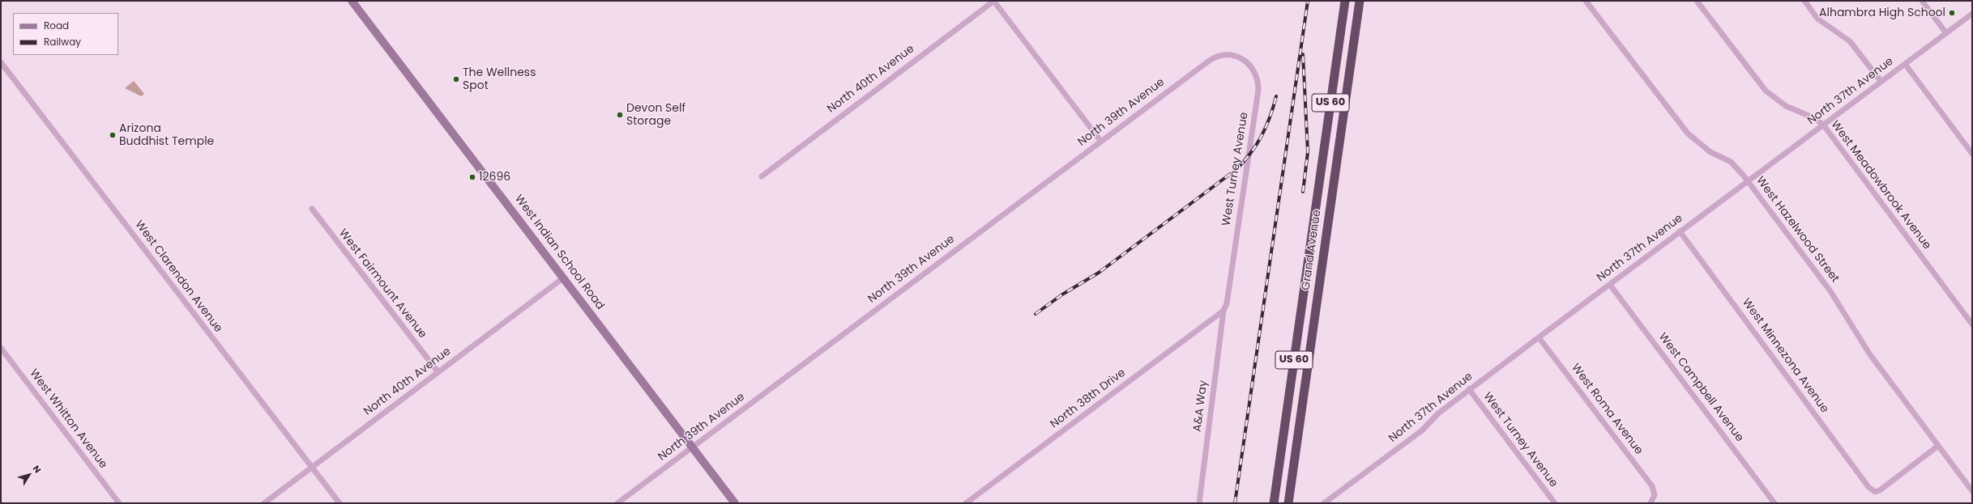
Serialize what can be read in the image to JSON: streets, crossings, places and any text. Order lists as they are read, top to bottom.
{
  "streets": {
    "highway": ["US 60", "Grand Avenue"],
    "main road": ["West Indian School Road"],
    "street": [
      "North 40th Avenue",
      "North 37th Avenue",
      "North 39th Avenue",
      "West Turney Avenue",
      "West Meadowbrook Avenue",
      "West Hazelwood Street",
      "West Clarendon Avenue",
      "West Fairmount Avenue",
      "West Minnezona Avenue",
      "West Campbell Avenue",
      "North 38th Drive",
      "A&A Way",
      "West Roma Avenue",
      "West Whitton Avenue"
    ]
  },
  "crossings": [
    ["North 40th Avenue", "West Indian School Road"],
    ["North 40th Avenue", "West Clarendon Avenue"],
    ["North 40th Avenue", "West Fairmount Avenue"],
    ["North 37th Avenue", "West Turney Avenue"],
    ["North 37th Avenue", "West Meadowbrook Avenue"],
    ["North 37th Avenue", "West Hazelwood Street"],
    ["North 37th Avenue", "West Minnezona Avenue"],
    ["North 37th Avenue", "West Campbell Avenue"],
    ["North 37th Avenue", "West Roma Avenue"],
    ["North 39th Avenue", "West Turney Avenue"],
    ["North 39th Avenue", "West Indian School Road"],
    ["West Turney Avenue", "North 38th Drive"],
    ["West Turney Avenue", "A&A Way"],
    ["West Hazelwood Street", "West Minnezona Avenue"],
    ["North 38th Drive", "A&A Way"]
  ],
  "places": [
    "Alhambra High School",
    "The Wellness Spot",
    "Devon Self Storage",
    "Arizona Buddhist Temple",
    "12696"
  ],
  "legend": ["Road", "Railway"],
  "north": "top right"
}
